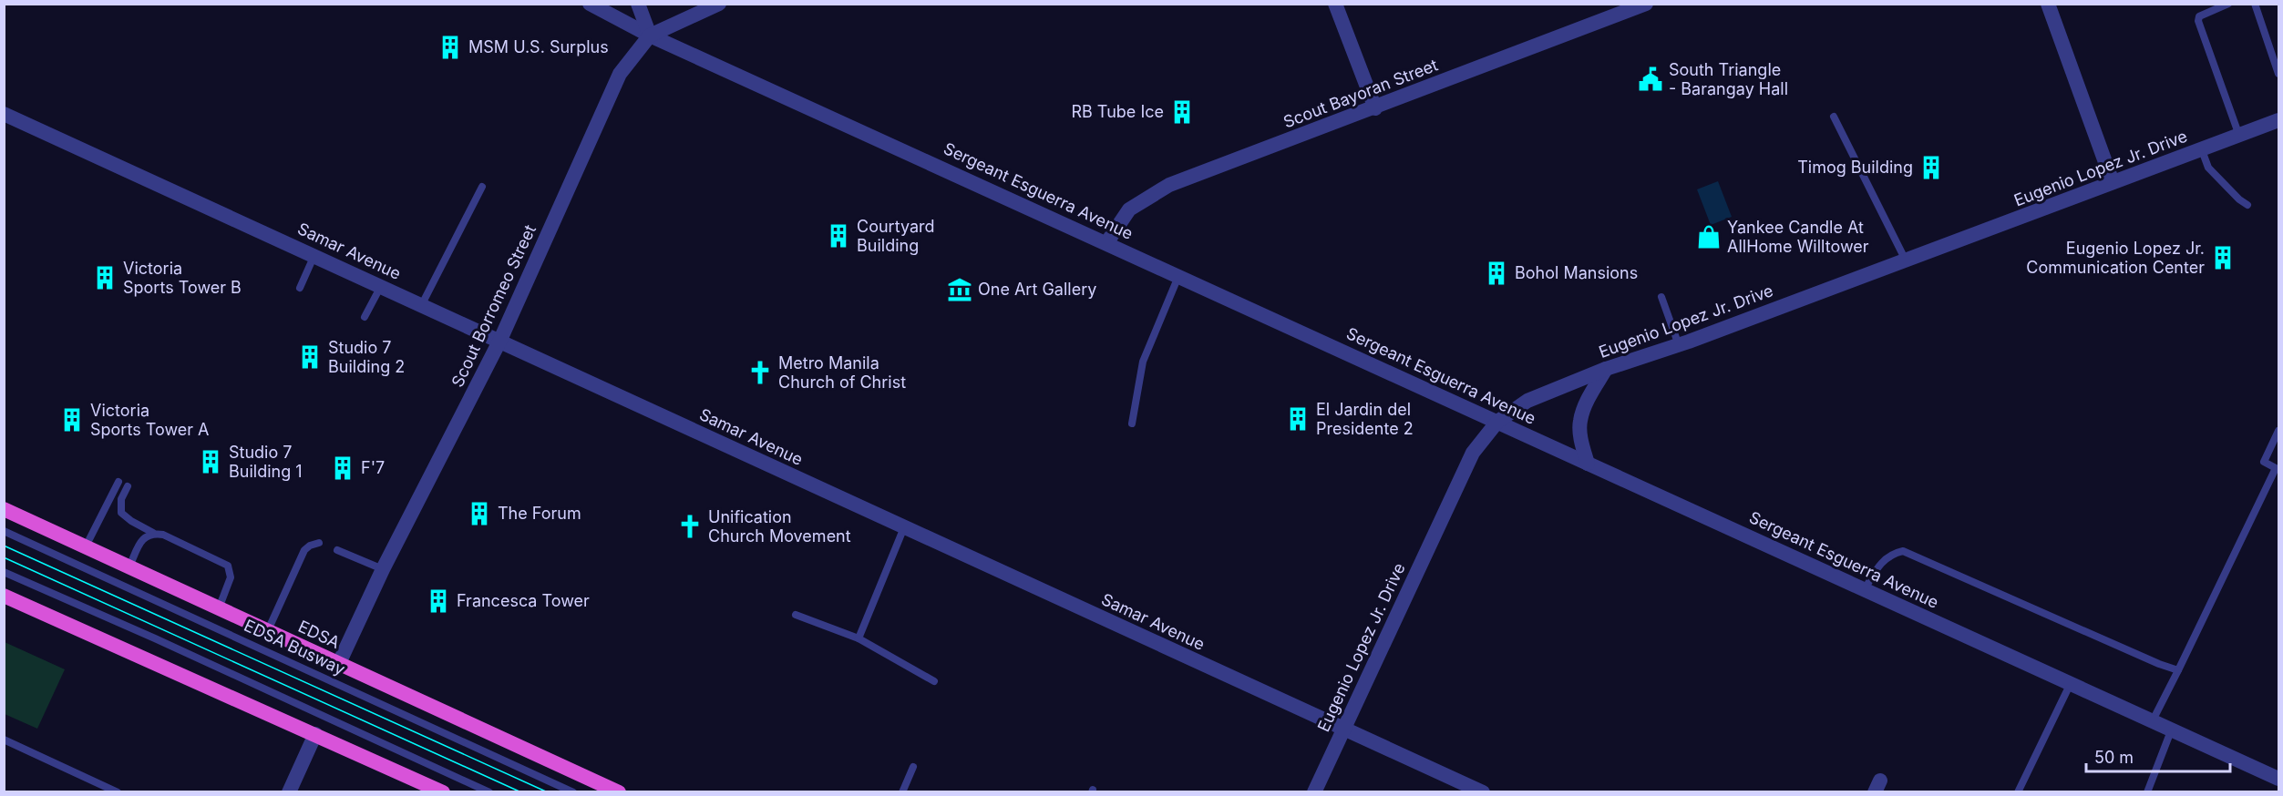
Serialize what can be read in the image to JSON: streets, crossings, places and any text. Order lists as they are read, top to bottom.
{
  "streets": {
    "highway": ["EDSA"],
    "street": [
      "Scout Bayoran Street",
      "Eugenio Lopez Jr. Drive",
      "Sergeant Esguerra Avenue",
      "Samar Avenue",
      "Scout Borromeo Street"
    ],
    "lane": ["EDSA Busway"]
  },
  "crossings": [
    ["Scout Bayoran Street", "Sergeant Esguerra Avenue"],
    ["Eugenio Lopez Jr. Drive", "Sergeant Esguerra Avenue"],
    ["Eugenio Lopez Jr. Drive", "Samar Avenue"],
    ["Sergeant Esguerra Avenue", "Scout Borromeo Street"],
    ["Samar Avenue", "Scout Borromeo Street"],
    ["Scout Borromeo Street", "EDSA"]
  ],
  "places": {
    "building": [
      "MSM U.S. Surplus",
      "RB Tube Ice",
      "Timog Building",
      "Courtyard Building",
      "Eugenio Lopez Jr. Communication Center",
      "Bohol Mansions",
      "Victoria Sports Tower B",
      "Studio 7 Building 2",
      "El Jardin del Presidente 2",
      "Victoria Sports Tower A",
      "Studio 7 Building 1",
      "F'7",
      "The Forum",
      "Francesca Tower"
    ],
    "public building": ["South Triangle - Barangay Hall"],
    "shop": ["Yankee Candle At AllHome Willtower"],
    "museum": ["One Art Gallery"],
    "church": ["Metro Manila Church of Christ", "Unification Church Movement"]
  },
  "scale_bar": "50 m"
}
